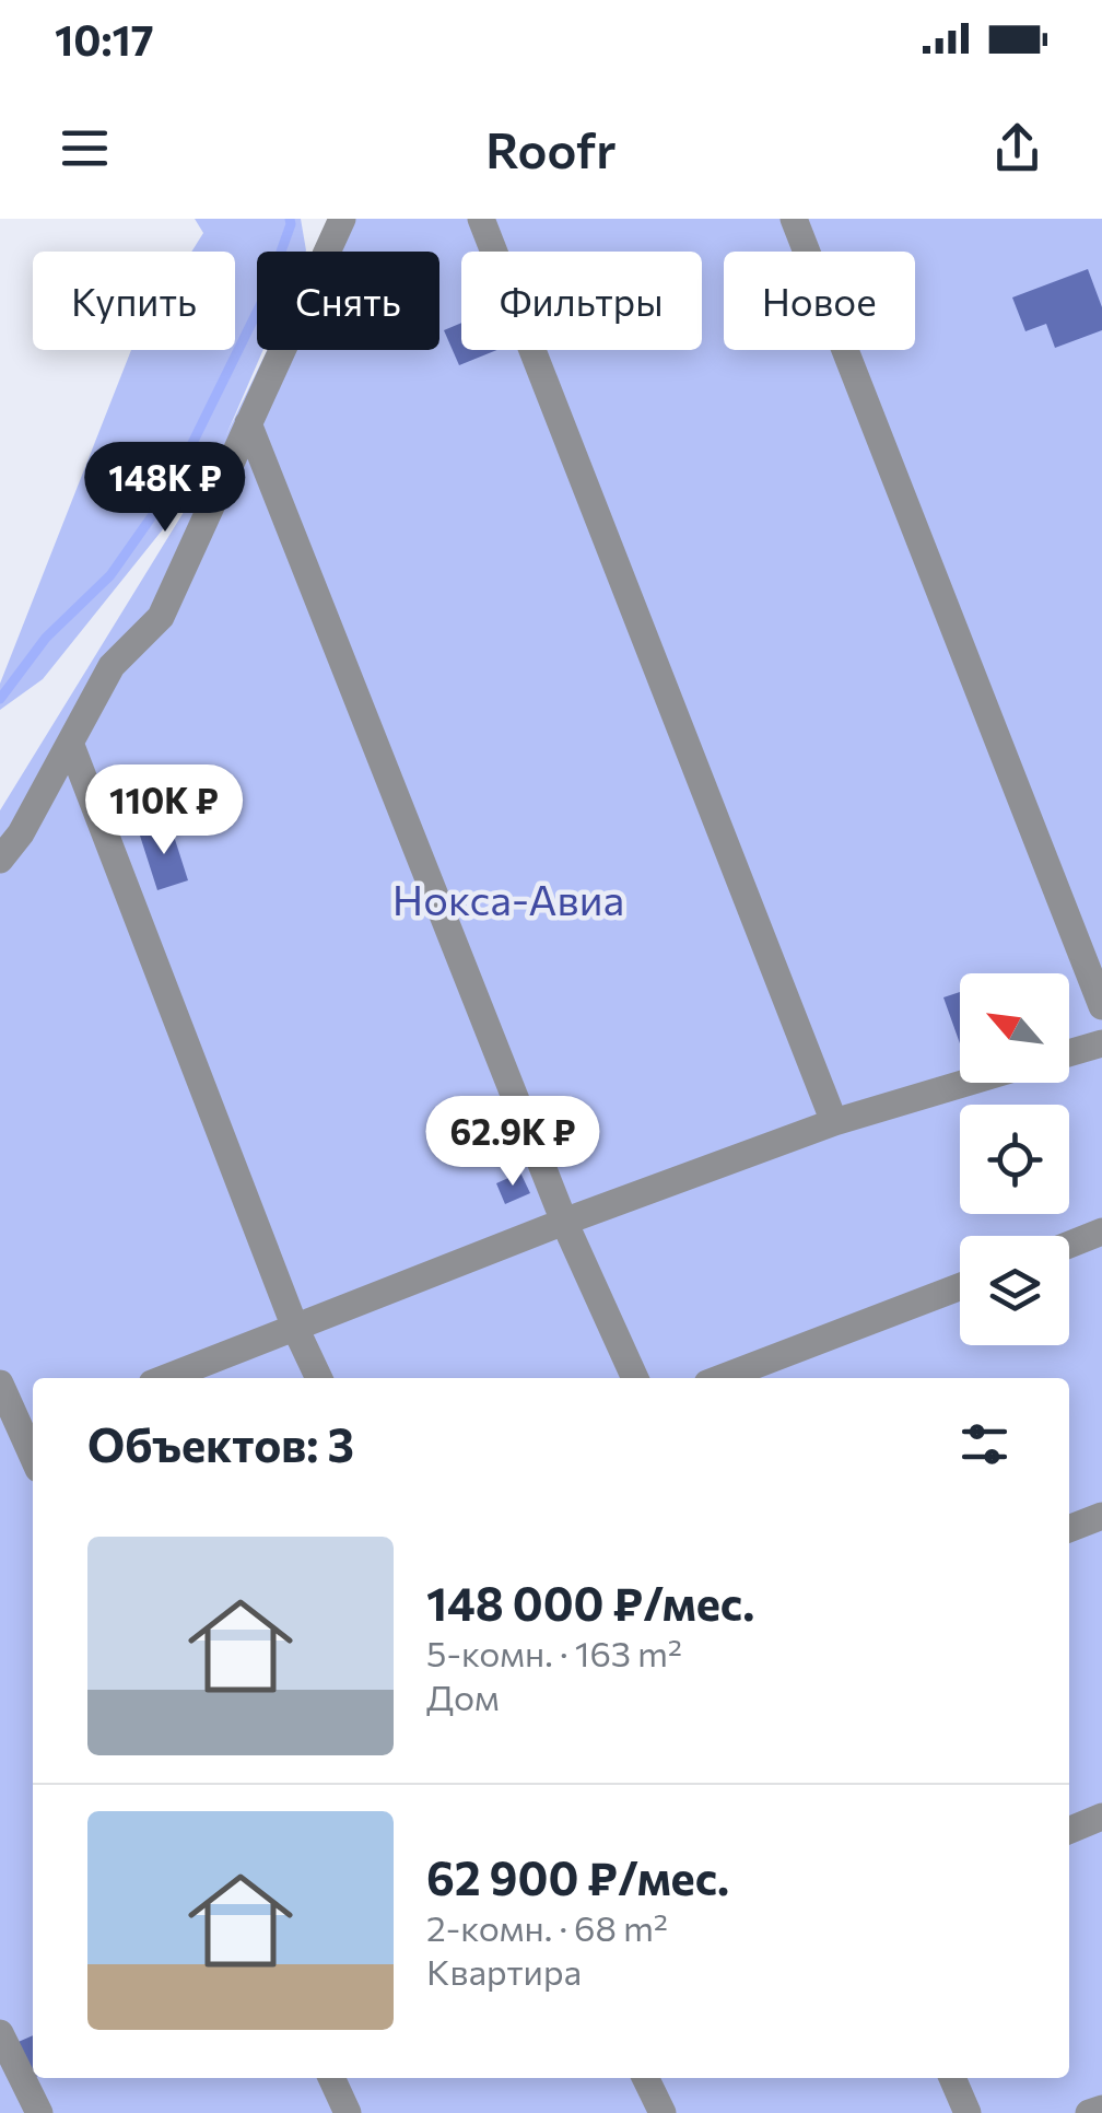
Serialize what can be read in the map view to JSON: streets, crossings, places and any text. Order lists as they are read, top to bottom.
{
  "parks": ["Нокса-Авиа"],
  "north": "top left",
  "page": {
    "status": "10:17",
    "header": "Roofr",
    "chip": [
      "Купить",
      "Снять",
      "Фильтры",
      "Новое"
    ],
    "price": ["148K ₽", "110K ₽", "62.9K ₽"],
    "heading": "Объектов: 3",
    "list": [
      {
        "name": "148 000 ₽/мес.",
        "note": "5-комн. · 163 m² · Дом"
      },
      {
        "name": "62 900 ₽/мес.",
        "note": "2-комн. · 68 m² · Квартира"
      }
    ]
  }
}
